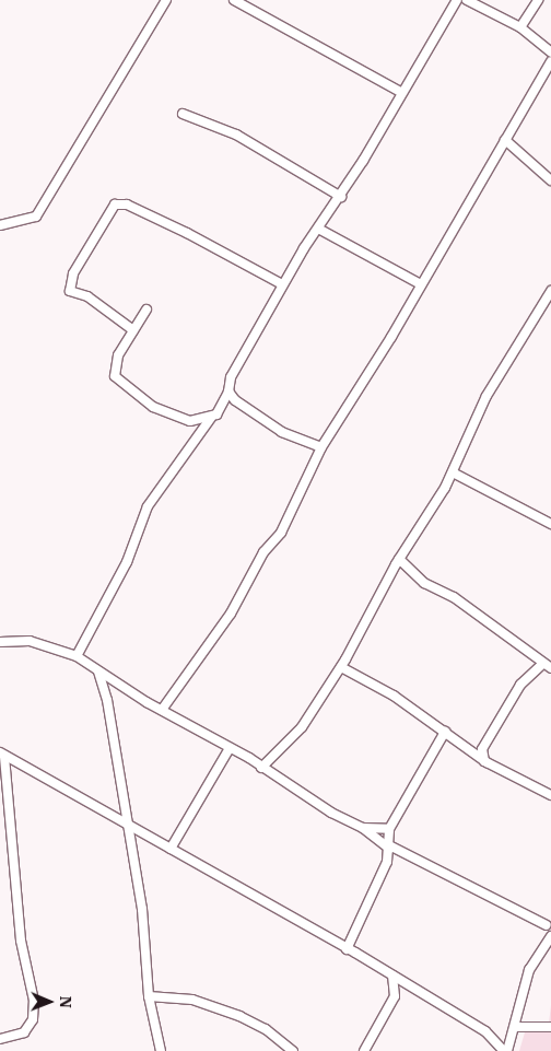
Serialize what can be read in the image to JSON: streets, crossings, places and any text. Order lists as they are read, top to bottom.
{
  "north": "right"
}
